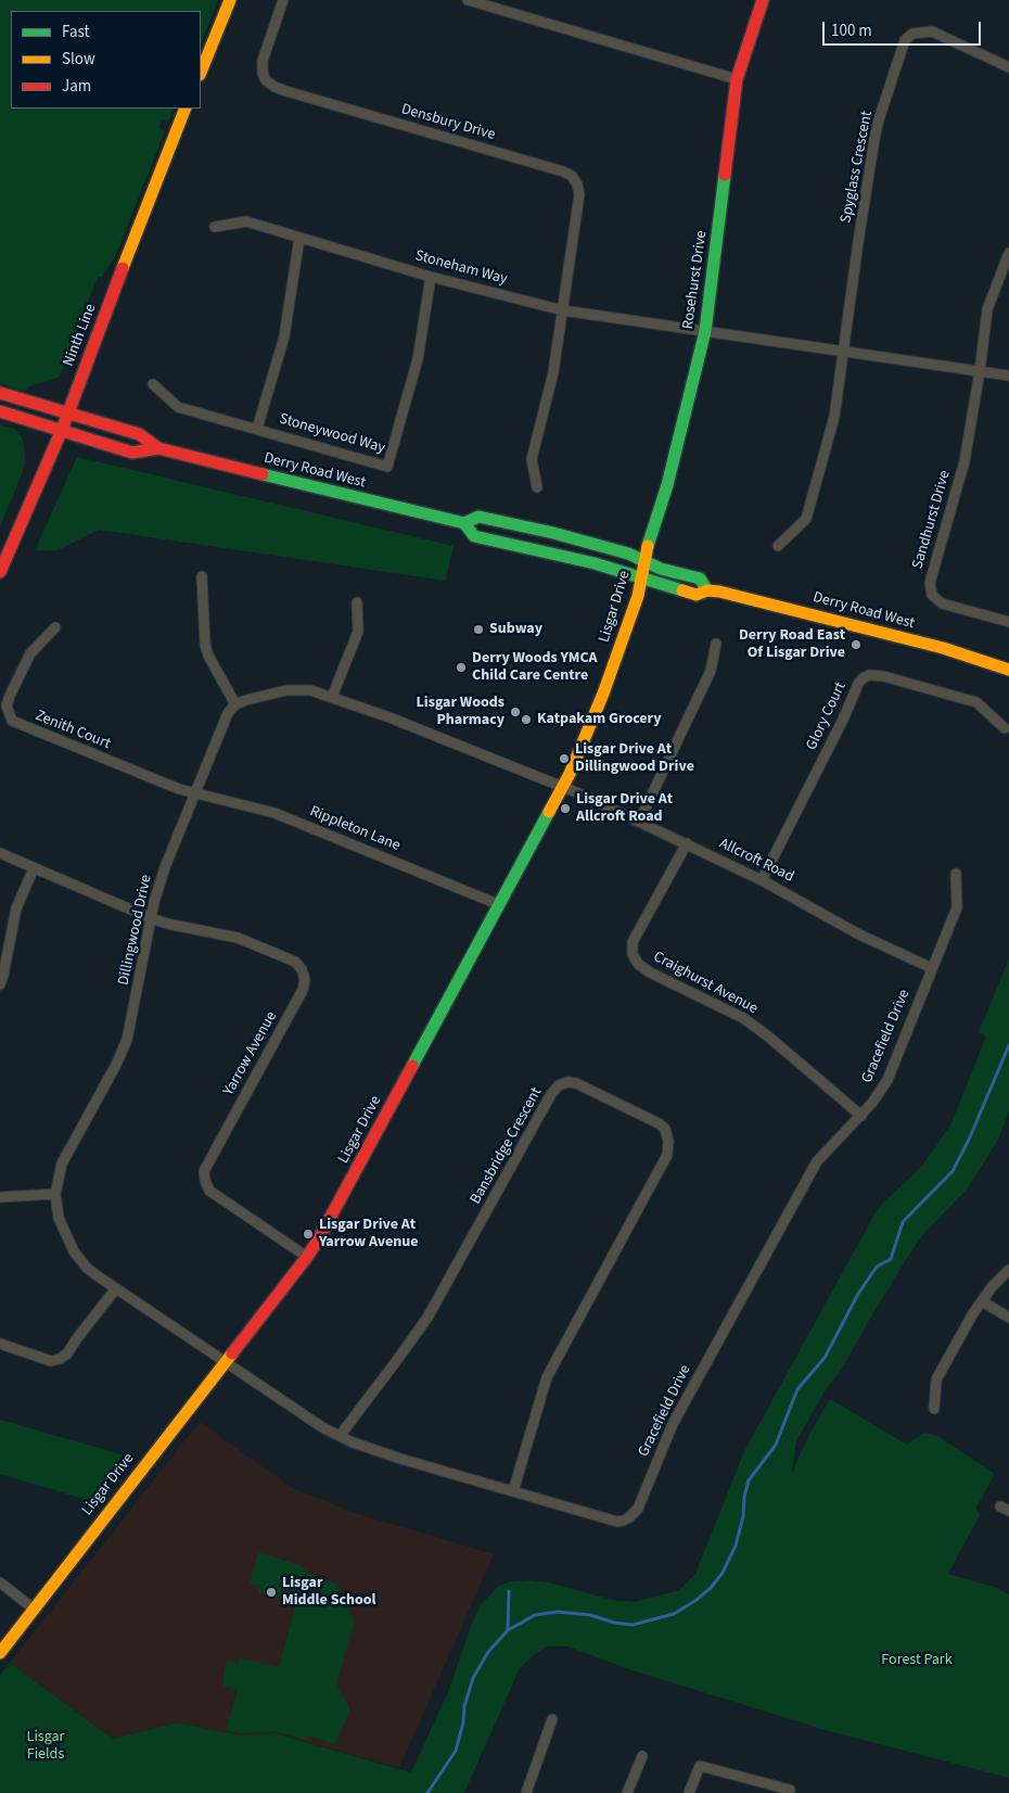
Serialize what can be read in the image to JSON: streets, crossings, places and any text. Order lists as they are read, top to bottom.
{
  "streets": {
    "main road": [
      "Rosehurst Drive",
      "Ninth Line",
      "Derry Road West",
      "Lisgar Drive"
    ],
    "street": [
      "Densbury Drive",
      "Spyglass Crescent",
      "Stoneham Way",
      "Stoneywood Way",
      "Sandhurst Drive",
      "Glory Court",
      "Zenith Court",
      "Rippleton Lane",
      "Allcroft Road",
      "Dillingwood Drive",
      "Craighurst Avenue",
      "Gracefield Drive",
      "Yarrow Avenue",
      "Bansbridge Crescent"
    ]
  },
  "crossings": [
    ["Densbury Drive", "Stoneham Way"],
    ["Spyglass Crescent", "Stoneham Way"],
    ["Stoneham Way", "Rosehurst Drive"],
    ["Stoneham Way", "Stoneywood Way"],
    ["Stoneham Way", "Sandhurst Drive"],
    ["Rosehurst Drive", "Derry Road West"],
    ["Rosehurst Drive", "Lisgar Drive"],
    ["Ninth Line", "Derry Road West"],
    ["Derry Road West", "Lisgar Drive"],
    ["Lisgar Drive", "Rippleton Lane"],
    ["Lisgar Drive", "Allcroft Road"],
    ["Lisgar Drive", "Dillingwood Drive"],
    ["Lisgar Drive", "Gracefield Drive"],
    ["Lisgar Drive", "Yarrow Avenue"],
    ["Glory Court", "Allcroft Road"],
    ["Zenith Court", "Rippleton Lane"],
    ["Zenith Court", "Dillingwood Drive"],
    ["Rippleton Lane", "Dillingwood Drive"],
    ["Allcroft Road", "Craighurst Avenue"],
    ["Allcroft Road", "Gracefield Drive"],
    ["Dillingwood Drive", "Gracefield Drive"],
    ["Dillingwood Drive", "Yarrow Avenue"],
    ["Craighurst Avenue", "Gracefield Drive"],
    ["Gracefield Drive", "Bansbridge Crescent"]
  ],
  "parks": ["Forest Park", "Lisgar Fields"],
  "places": [
    "Subway",
    "Derry Road East Of Lisgar Drive",
    "Derry Woods YMCA Child Care Centre",
    "Lisgar Woods Pharmacy",
    "Katpakam Grocery",
    "Lisgar Drive At Dillingwood Drive",
    "Lisgar Drive At Allcroft Road",
    "Lisgar Drive At Yarrow Avenue",
    "Lisgar Middle School"
  ],
  "legend": ["Fast", "Slow", "Jam"],
  "scale_bar": "100 m"
}
